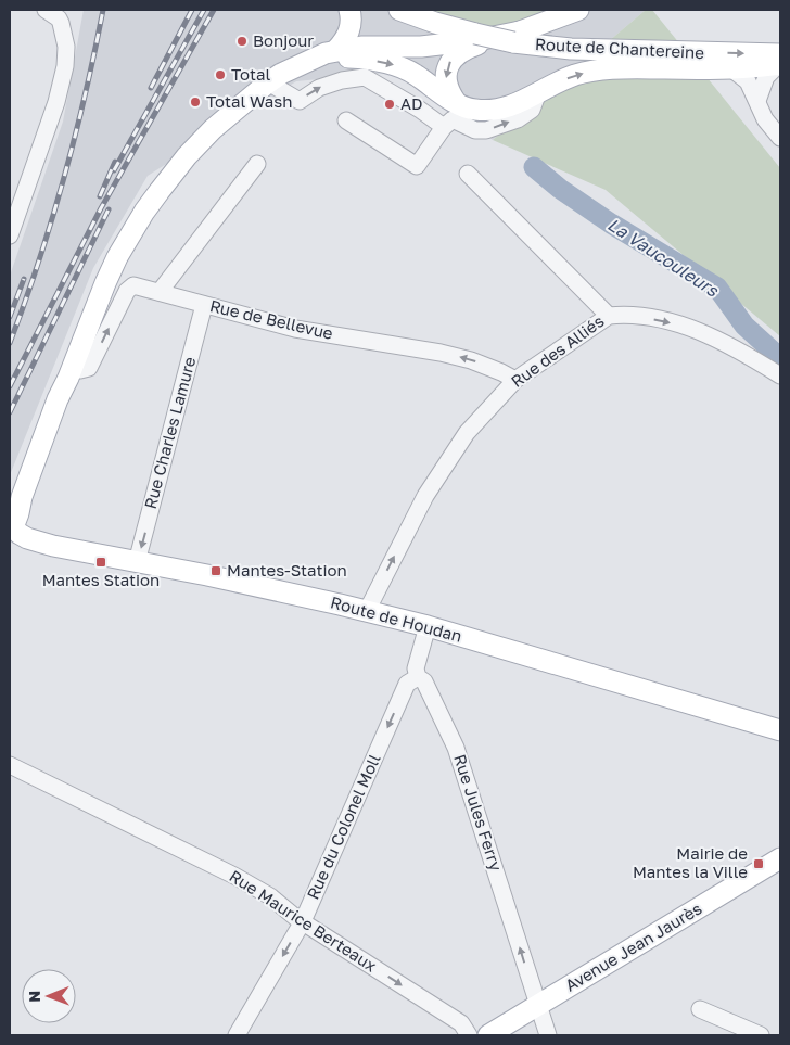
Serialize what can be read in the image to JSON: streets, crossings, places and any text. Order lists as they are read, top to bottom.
{
  "streets": {
    "main road": ["Route de Chantereine", "Route de Houdan", "Avenue Jean Jaurès"],
    "street": [
      "Rue de Bellevue",
      "Rue des Alliés",
      "Rue Charles Lamure",
      "Rue Jules Ferry",
      "Rue du Colonel Moll",
      "Rue Maurice Berteaux"
    ]
  },
  "crossings": [
    ["Rue de Bellevue", "Rue des Alliés"],
    ["Rue de Bellevue", "Rue Charles Lamure"],
    ["Rue des Alliés", "Route de Houdan"],
    ["Rue Charles Lamure", "Route de Houdan"],
    ["Rue Jules Ferry", "Rue du Colonel Moll"],
    ["Rue Jules Ferry", "Avenue Jean Jaurès"],
    ["Rue du Colonel Moll", "Rue Maurice Berteaux"]
  ],
  "one_way": [
    "Rue des Alliés",
    "Rue Charles Lamure",
    "Rue Jules Ferry",
    "Rue du Colonel Moll",
    "Rue Maurice Berteaux"
  ],
  "water": ["La Vaucouleurs"],
  "places": {
    "other": [
      "Bonjour",
      "Total",
      "Total Wash",
      "AD"
    ],
    "transit": ["Mantes Station", "Mantes-Station", "Mairie de Mantes la Ville"]
  },
  "north": "left"
}
